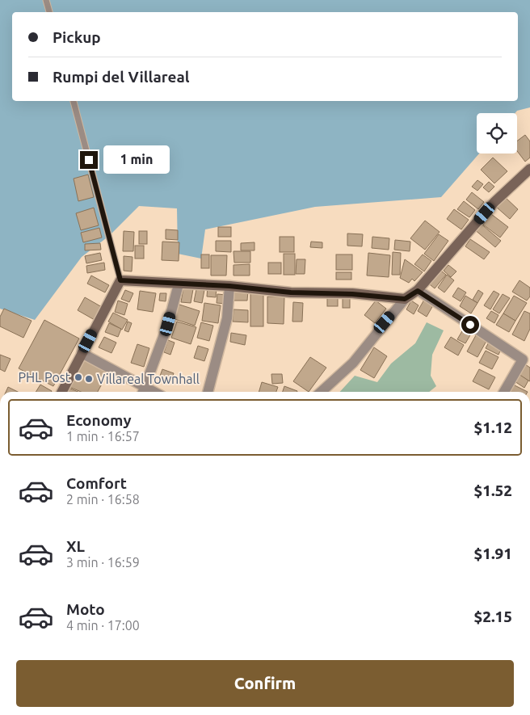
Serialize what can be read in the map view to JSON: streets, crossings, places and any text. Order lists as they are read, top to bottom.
{
  "places": ["PHL Post", "Villareal Townhall"],
  "page": {
    "banner": ["Pickup", "Rumpi del Villareal"],
    "bubble": "1 min",
    "list": [
      {
        "name": "Economy",
        "note": "1 min · 16:57",
        "value": "$1.12"
      },
      {
        "name": "Comfort",
        "note": "2 min · 16:58",
        "value": "$1.52"
      },
      {
        "name": "XL",
        "note": "3 min · 16:59",
        "value": "$1.91"
      },
      {
        "name": "Moto",
        "note": "4 min · 17:00",
        "value": "$2.15"
      }
    ],
    "buttons": "Confirm"
  }
}
